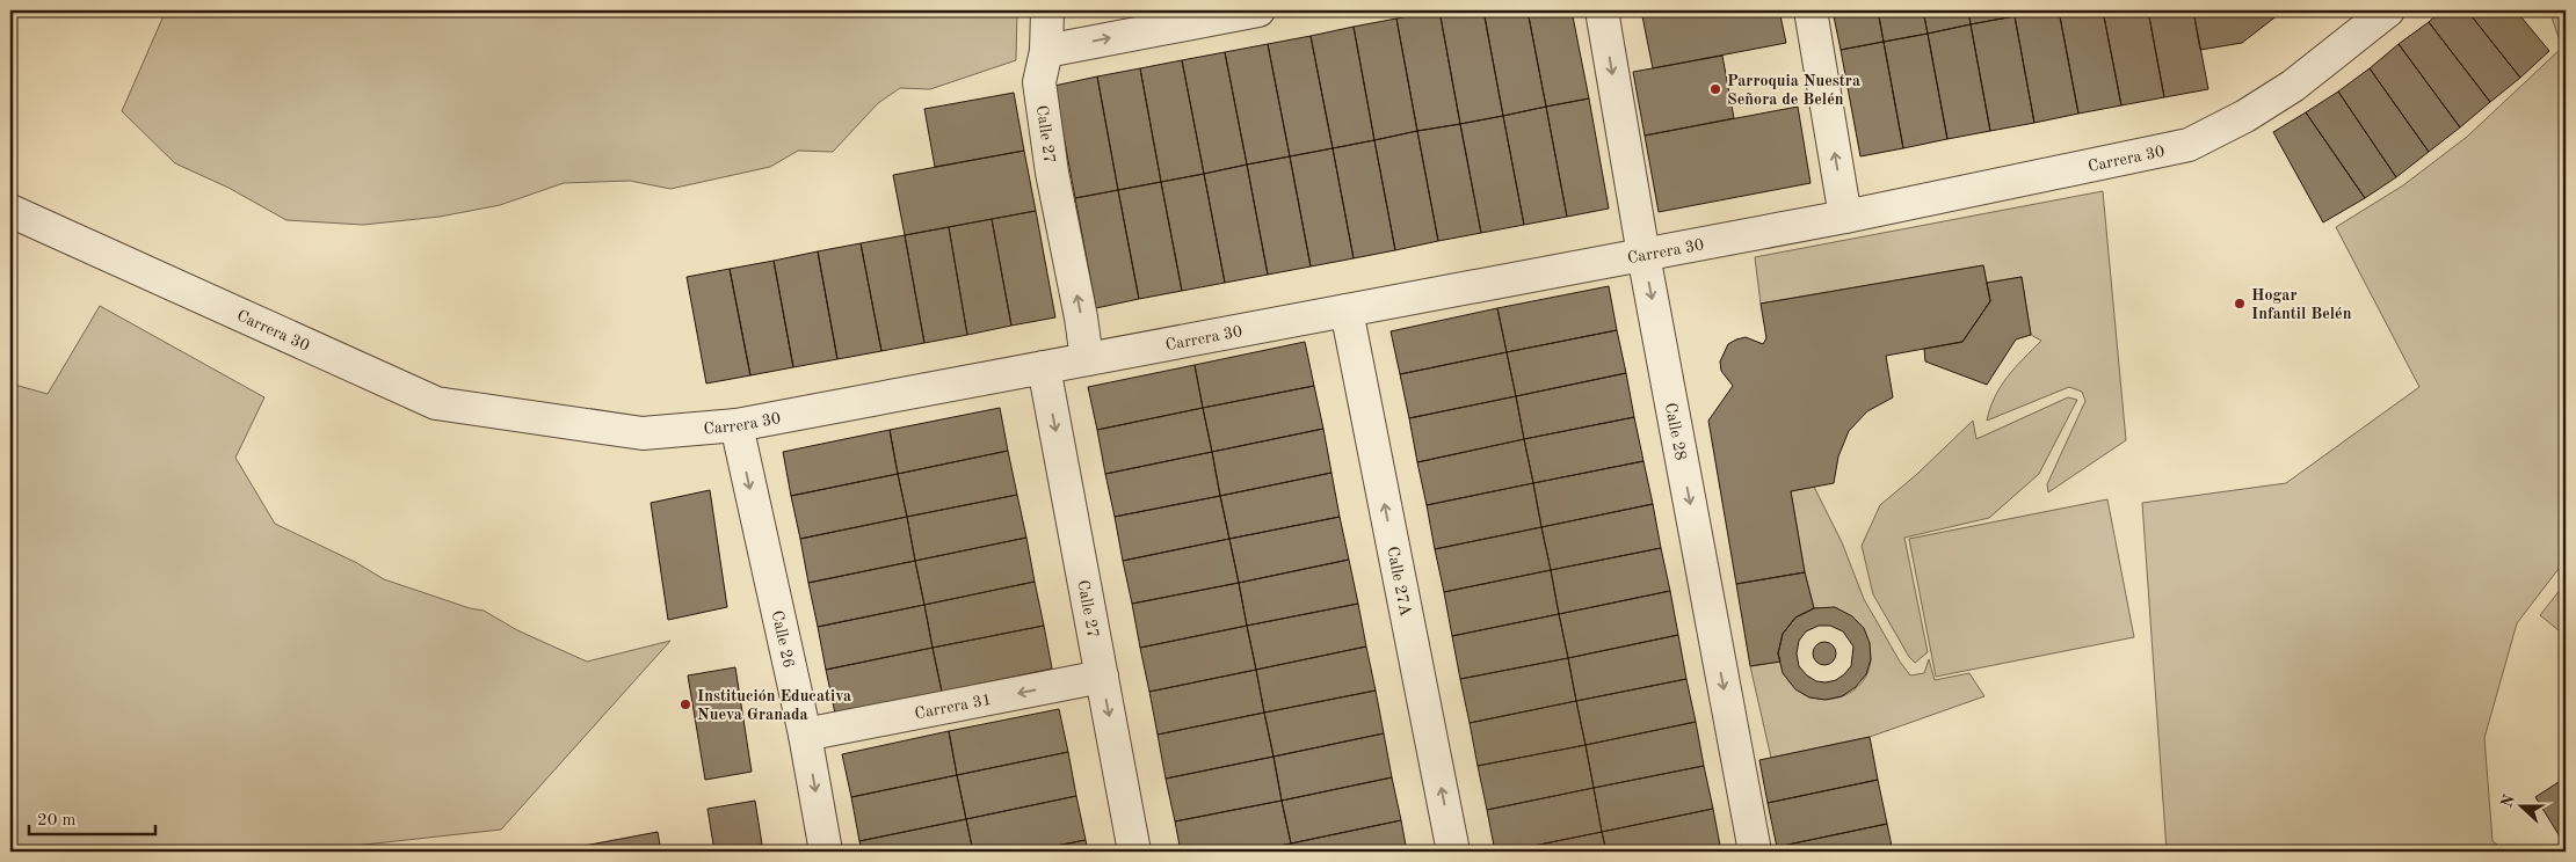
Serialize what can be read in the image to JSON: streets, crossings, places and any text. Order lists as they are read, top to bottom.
{
  "streets": {
    "street": [
      "Calle 27",
      "Carrera 30",
      "Calle 28",
      "Calle 27A",
      "Calle 26",
      "Carrera 31"
    ]
  },
  "crossings": [
    ["Calle 27", "Carrera 30"],
    ["Calle 27", "Carrera 31"],
    ["Carrera 30", "Calle 28"],
    ["Carrera 30", "Calle 27A"],
    ["Carrera 30", "Calle 26"],
    ["Calle 26", "Carrera 31"]
  ],
  "one_way": [
    "Calle 28",
    "Calle 27A",
    "Calle 26",
    "Carrera 31"
  ],
  "places": ["Parroquia Nuestra Señora de Belén", "Hogar Infantil Belén", "Institución Educativa Nueva Granada"],
  "scale_bar": "20 m",
  "north": "left"
}
